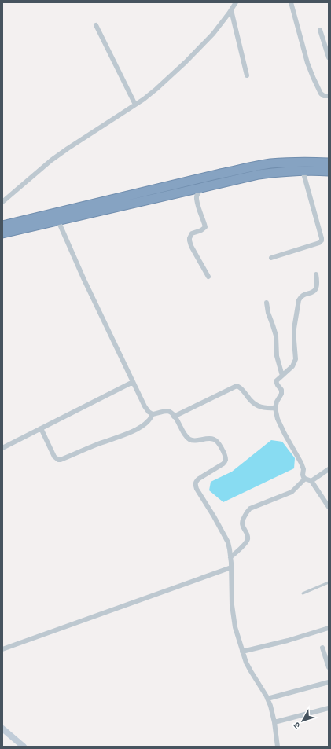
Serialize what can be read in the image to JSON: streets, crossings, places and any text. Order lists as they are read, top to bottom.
{
  "north": "bottom left"
}
